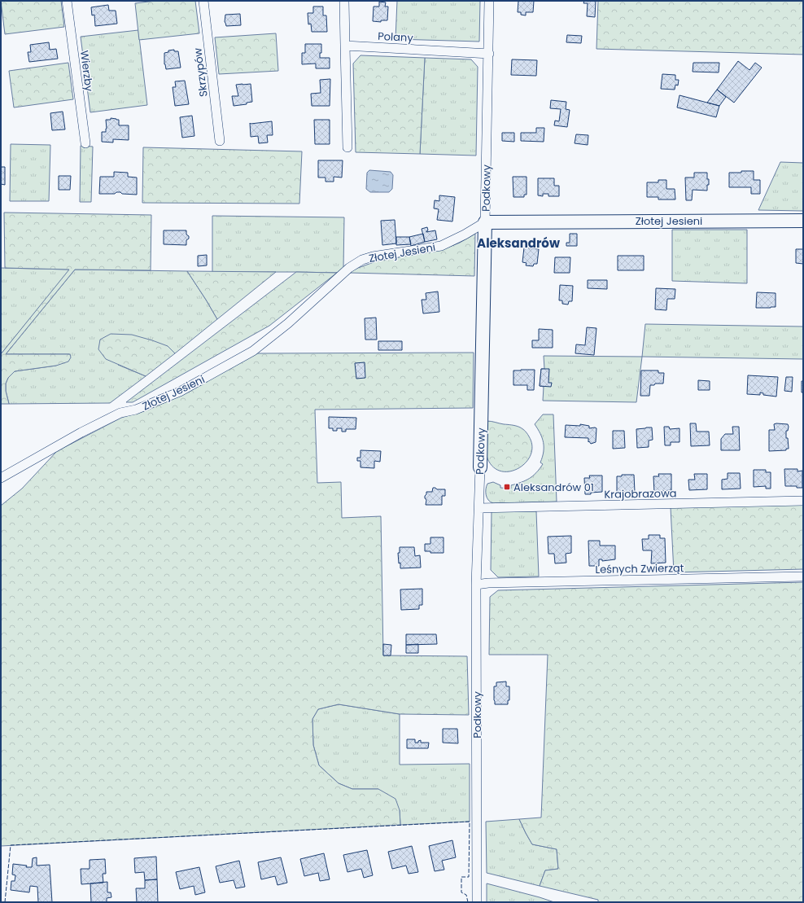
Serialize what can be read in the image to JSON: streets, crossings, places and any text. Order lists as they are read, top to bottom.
{
  "streets": {
    "street": [
      "Polany",
      "Wierzby",
      "Skrzypów",
      "Podkowy",
      "Złotej Jesieni",
      "Krajobrazowa",
      "Leśnych Zwierząt"
    ]
  },
  "crossings": [
    ["Polany", "Podkowy"],
    ["Podkowy", "Złotej Jesieni"],
    ["Podkowy", "Krajobrazowa"],
    ["Podkowy", "Leśnych Zwierząt"]
  ],
  "districts": ["Aleksandrów"],
  "places": {
    "transit": ["Aleksandrów 01"]
  }
}
